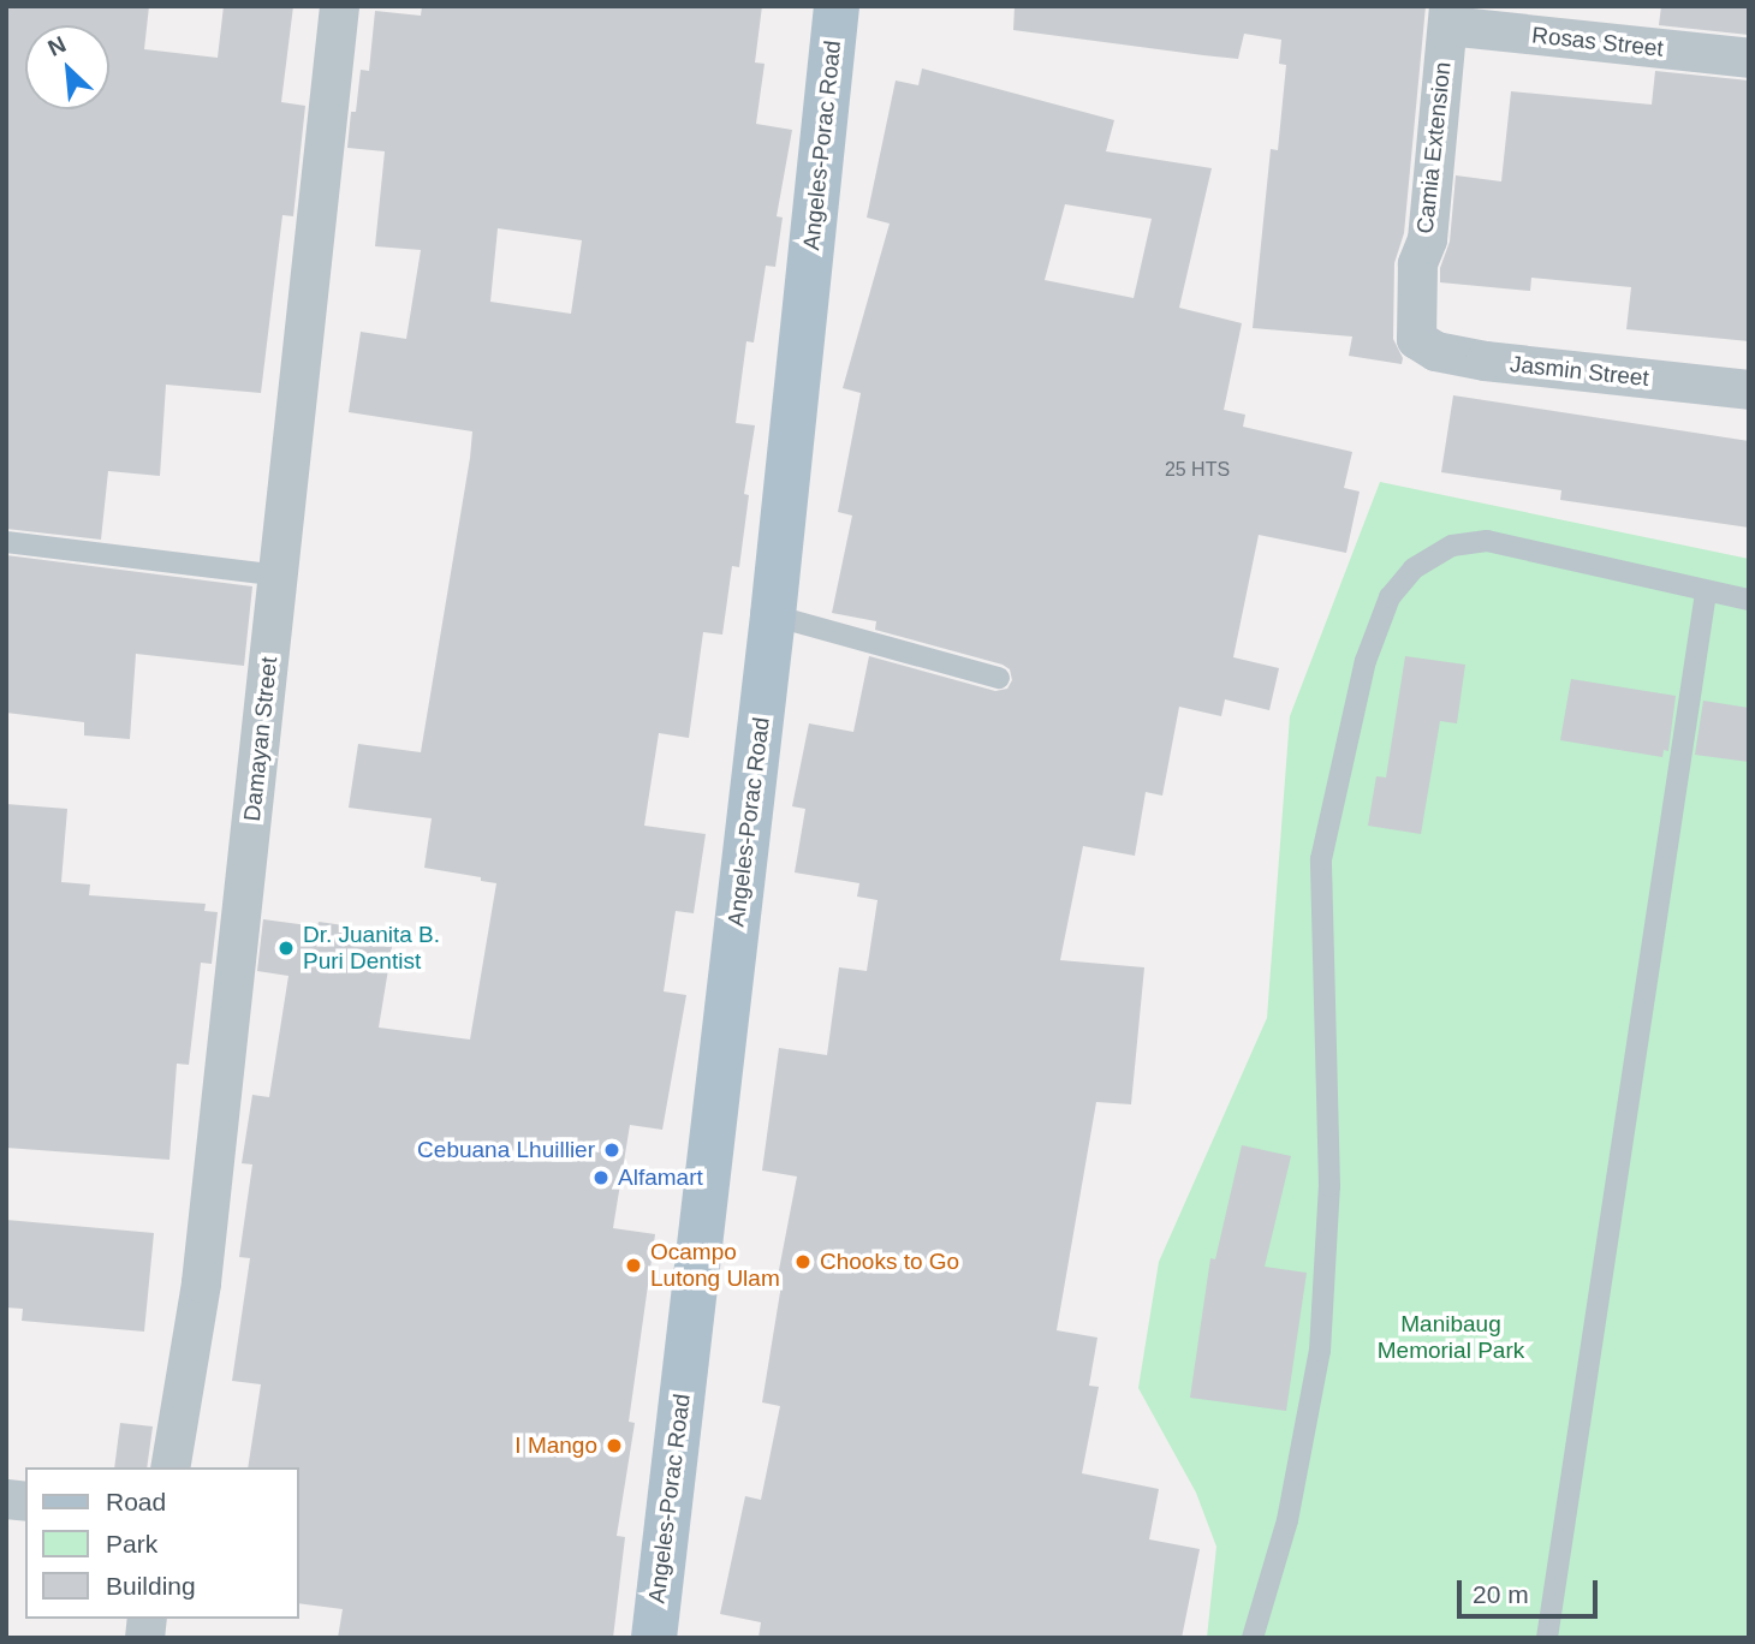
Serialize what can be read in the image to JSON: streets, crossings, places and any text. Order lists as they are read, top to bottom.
{
  "streets": {
    "main road": ["Angeles-Porac Road"],
    "street": [
      "Rosas Street",
      "Camia Extension",
      "Jasmin Street",
      "Damayan Street"
    ]
  },
  "crossings": [
    ["Rosas Street", "Camia Extension"],
    ["Camia Extension", "Jasmin Street"]
  ],
  "parks": ["Manibaug Memorial Park"],
  "places": [
    "Dr. Juanita B. Puri Dentist",
    "Cebuana Lhuillier",
    "Alfamart",
    "Chooks to Go",
    "Ocampo Lutong Ulam",
    "I Mango"
  ],
  "house_numbers": ["25 HTS"],
  "legend": ["Road", "Park", "Building"],
  "scale_bar": "20 m",
  "north": "top left"
}
